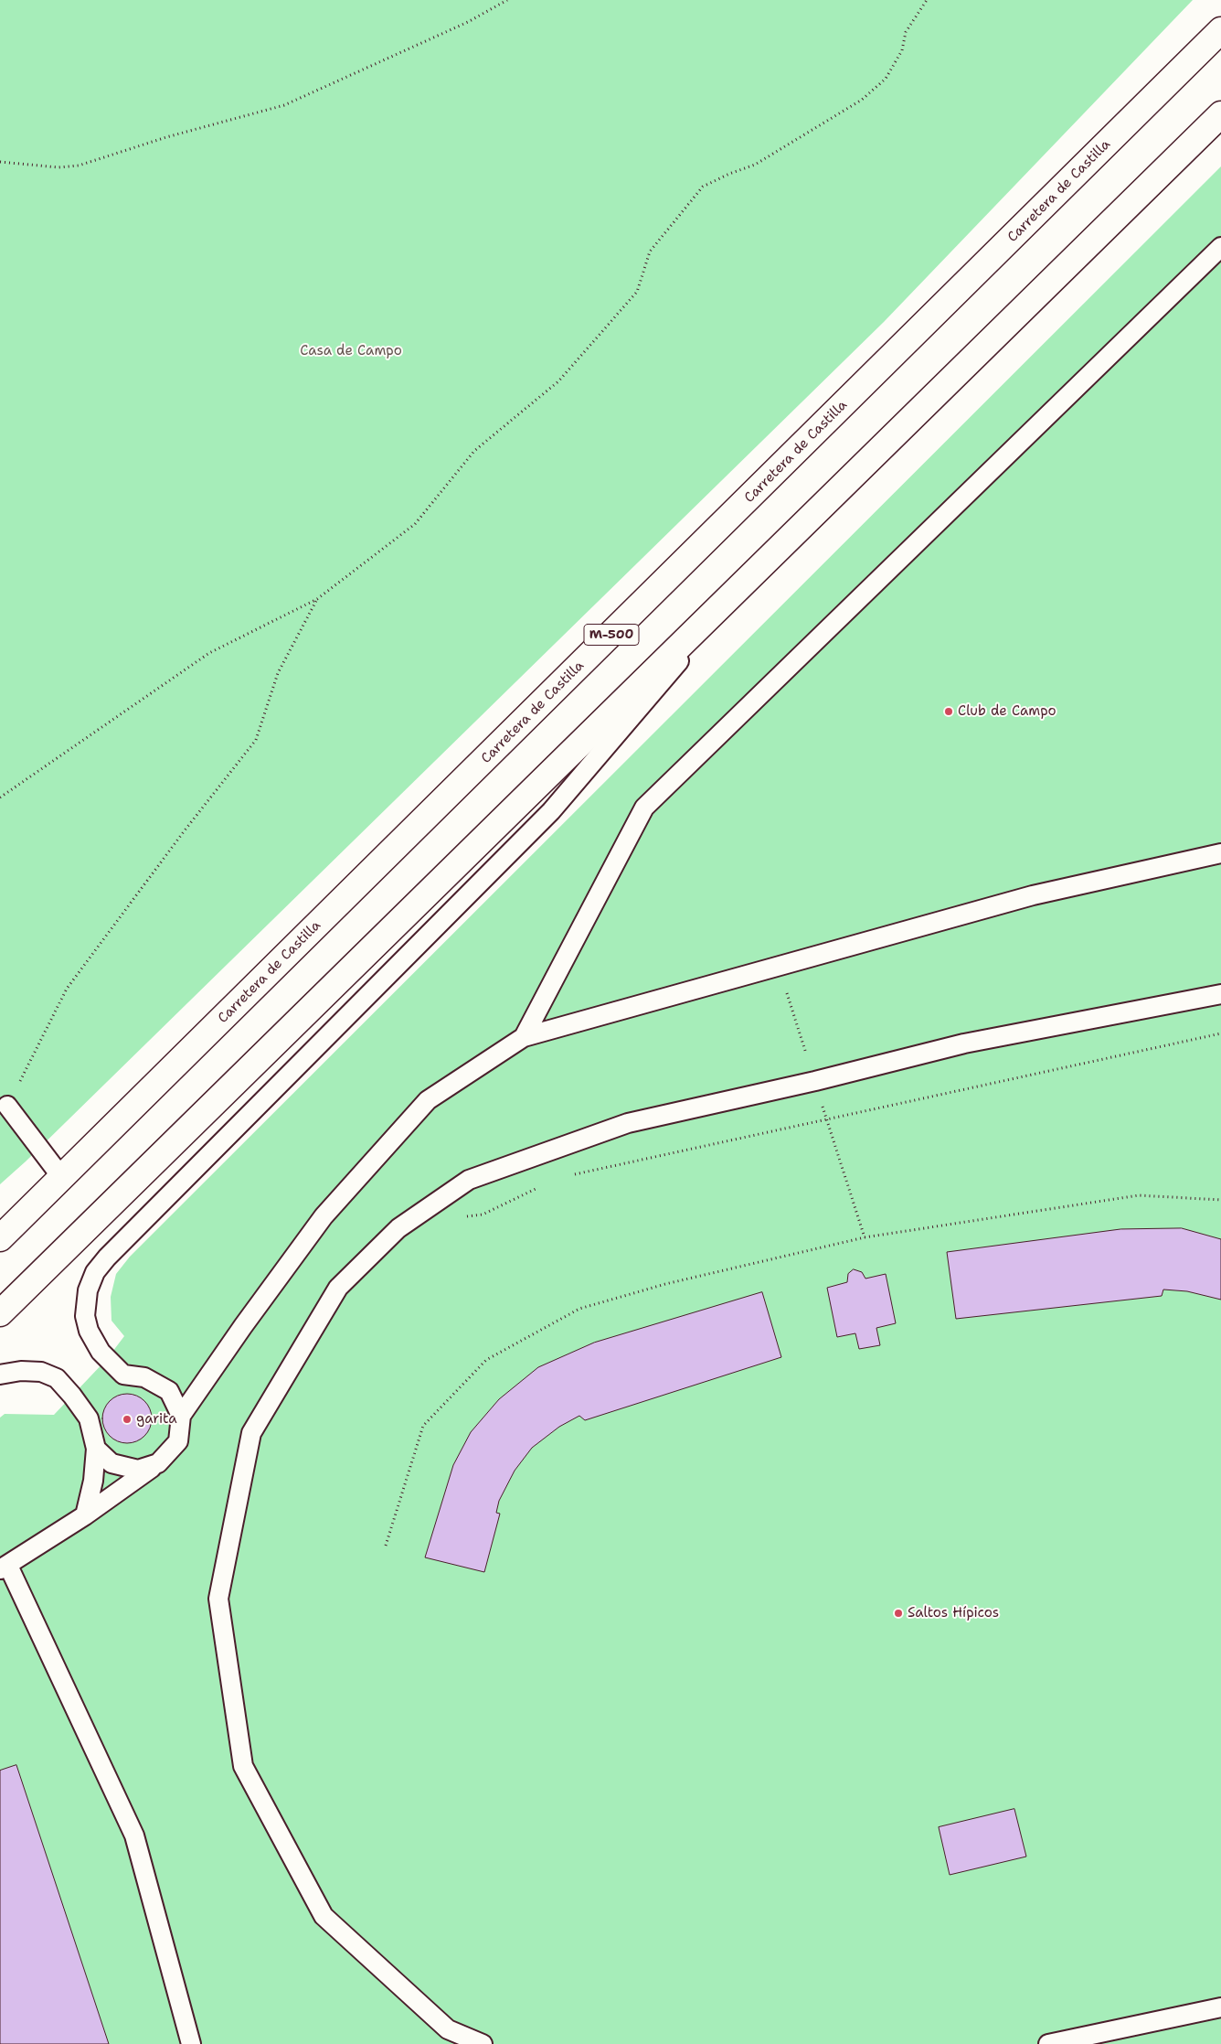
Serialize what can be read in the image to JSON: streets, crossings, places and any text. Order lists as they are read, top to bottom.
{
  "streets": {
    "highway": ["Carretera de Castilla", "M-500"]
  },
  "parks": ["Casa de Campo"],
  "places": ["Club de Campo", "garita", "Saltos Hípicos"]
}
